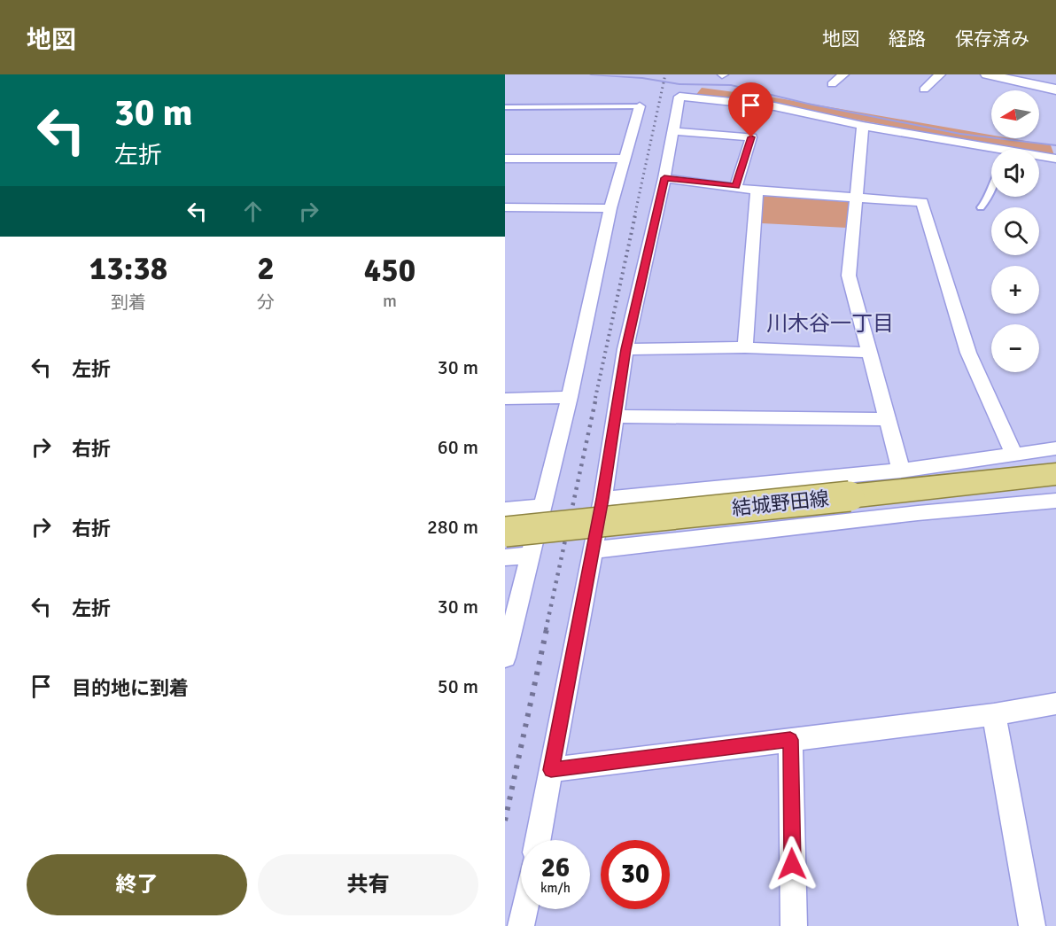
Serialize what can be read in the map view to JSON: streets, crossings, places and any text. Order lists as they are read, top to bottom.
{
  "streets": {
    "main road": ["結城野田線"]
  },
  "districts": ["川木谷一丁目"],
  "north": "left",
  "page": {
    "header": "地図",
    "nav": ["地図", "経路", "保存済み"],
    "turn": ["30 m", "左折"],
    "map_buttons": ["+", "−"],
    "eta": [
      "13:38",
      "到着",
      "2",
      "分",
      "450",
      "m"
    ],
    "list": [
      {
        "name": "左折",
        "value": "30 m"
      },
      {
        "name": "右折",
        "value": "60 m"
      },
      {
        "name": "右折",
        "value": "280 m"
      },
      {
        "name": "左折",
        "value": "30 m"
      },
      {
        "name": "目的地に到着",
        "value": "50 m"
      }
    ],
    "speed": "26 km/h",
    "limit": "30",
    "buttons": ["終了", "共有"]
  }
}
